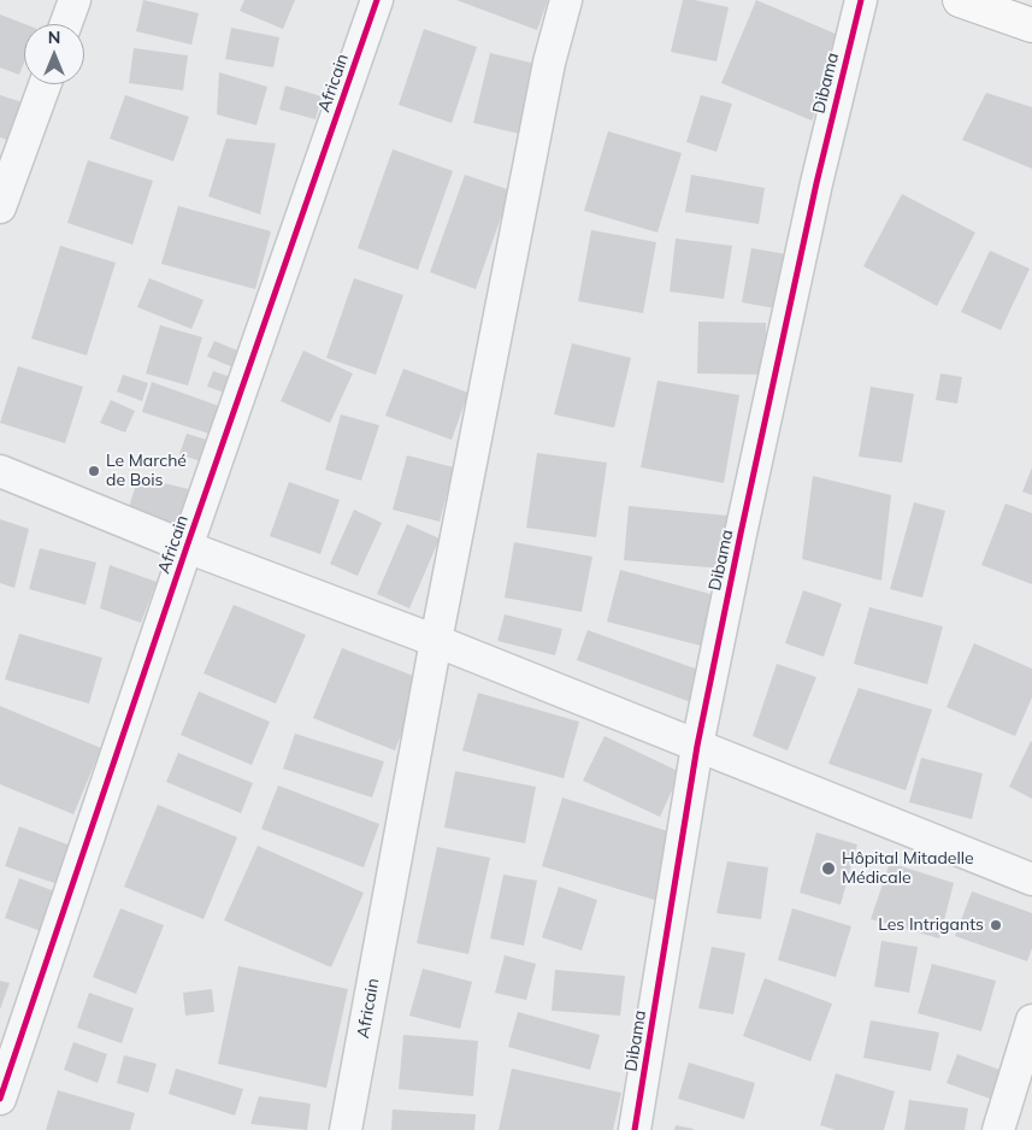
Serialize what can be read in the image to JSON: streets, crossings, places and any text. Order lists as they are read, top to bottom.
{
  "streets": {
    "street": ["Africain", "Dibama"]
  },
  "places": ["Le Marché de Bois", "Hôpital Mitadelle Médicale", "Les Intrigants"],
  "north": "top"
}
